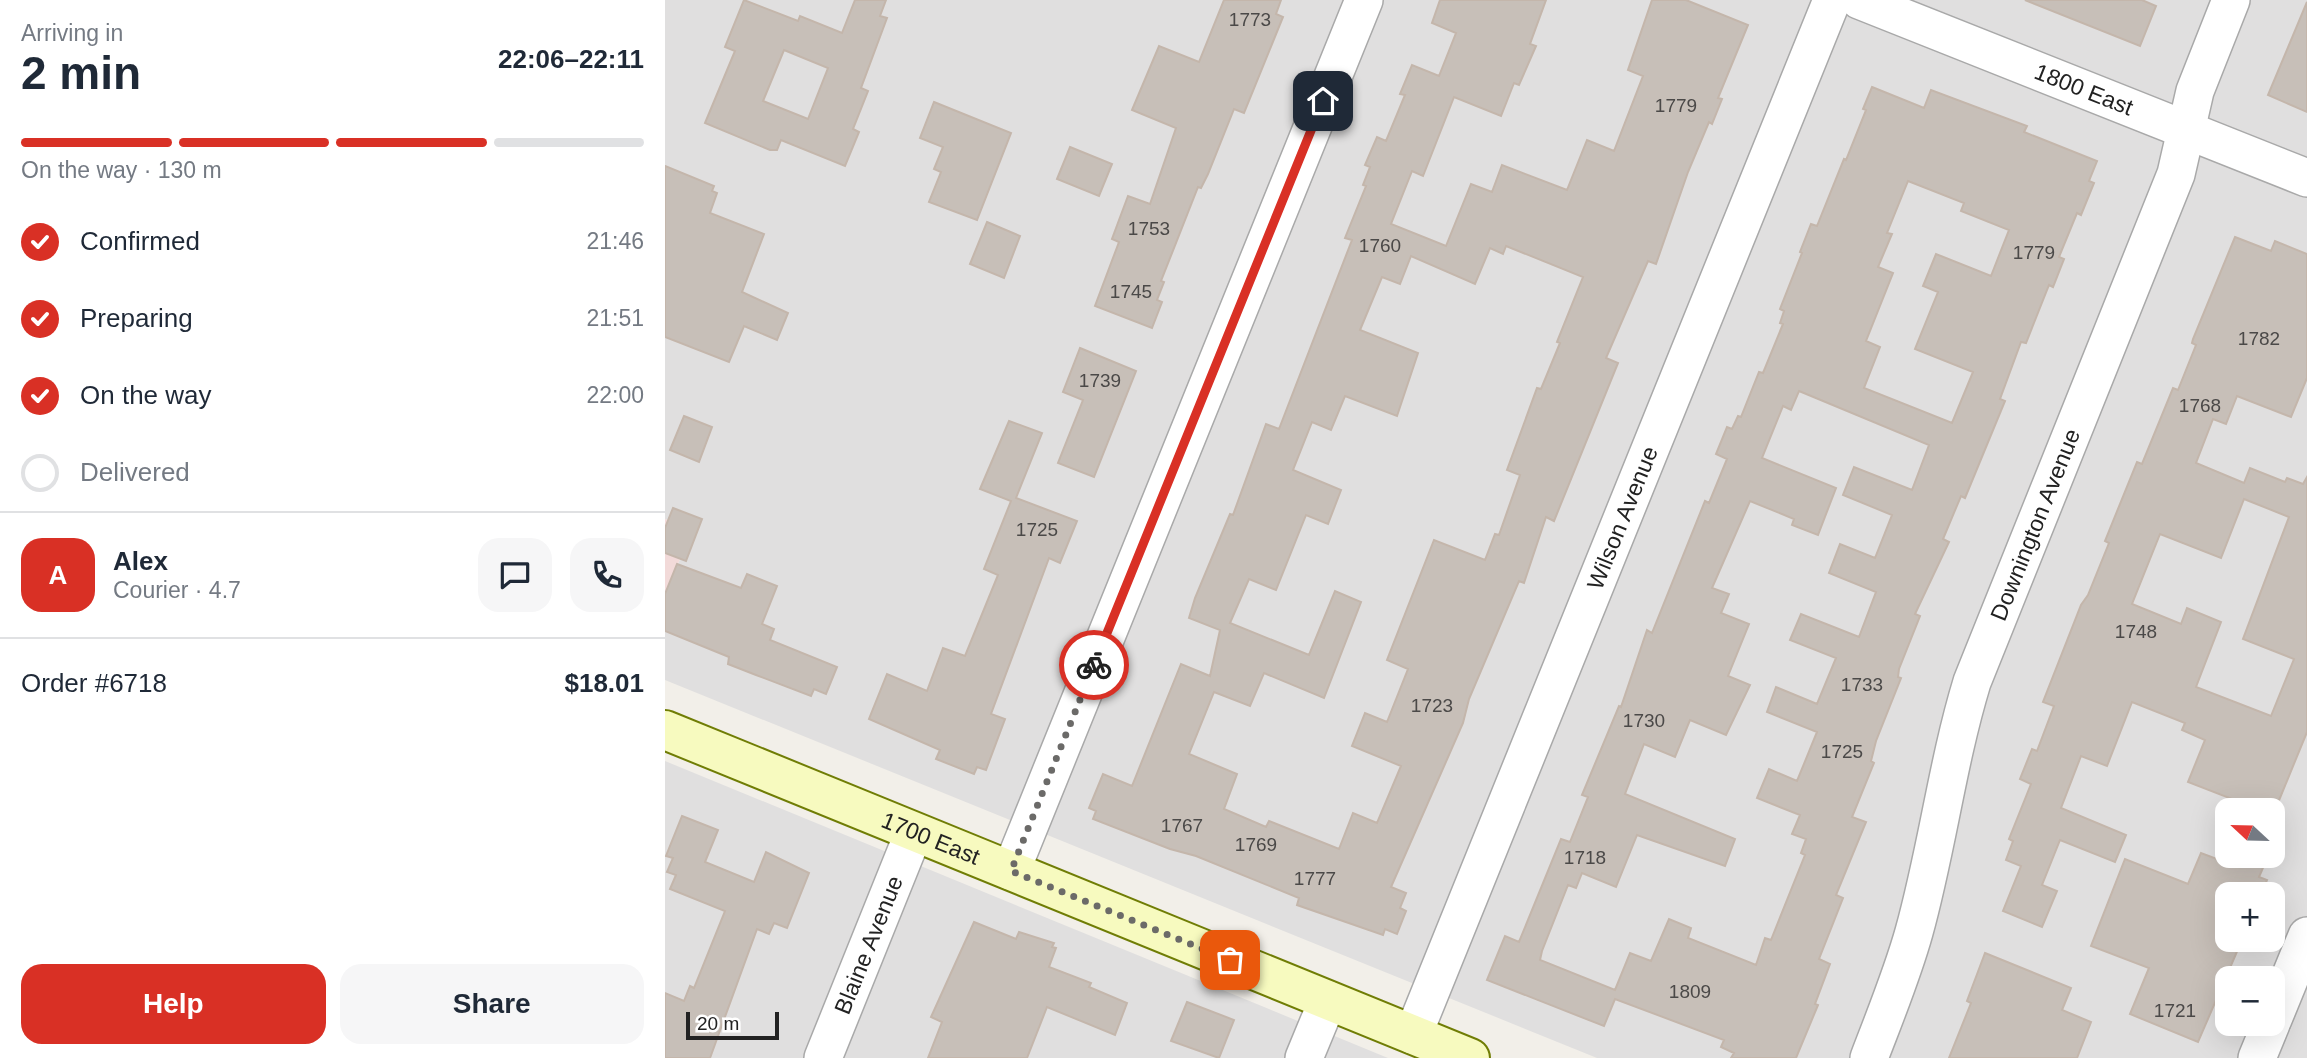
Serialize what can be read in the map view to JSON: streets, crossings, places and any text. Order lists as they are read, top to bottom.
{
  "streets": {
    "street": [
      "1800 East",
      "Wilson Avenue",
      "Downington Avenue",
      "1700 East",
      "Blaine Avenue"
    ]
  },
  "crossings": [
    ["1800 East", "Downington Avenue"],
    ["Wilson Avenue", "1700 East"],
    ["1700 East", "Blaine Avenue"]
  ],
  "house_numbers": [
    "1773",
    "1779",
    "1753",
    "1760",
    "1779",
    "1745",
    "1782",
    "1739",
    "1768",
    "1725",
    "1748",
    "1733",
    "1723",
    "1730",
    "1725",
    "1767",
    "1769",
    "1718",
    "1777",
    "1809",
    "1721"
  ],
  "scale_bar": "20 m",
  "north": "left",
  "page": {
    "heading": ["2 min", "Arriving in", "22:06–22:11"],
    "panel": [
      "Alex",
      "Courier · 4.7",
      "Order #6718",
      "$18.01"
    ],
    "bar": "On the way · 130 m",
    "list": [
      ["Confirmed", "21:46"],
      ["Preparing", "21:51"],
      ["On the way", "22:00"],
      "Delivered"
    ],
    "round": "A",
    "map_buttons": ["+", "−"],
    "buttons": ["Help", "Share"],
    "scale": "20 m"
  }
}
